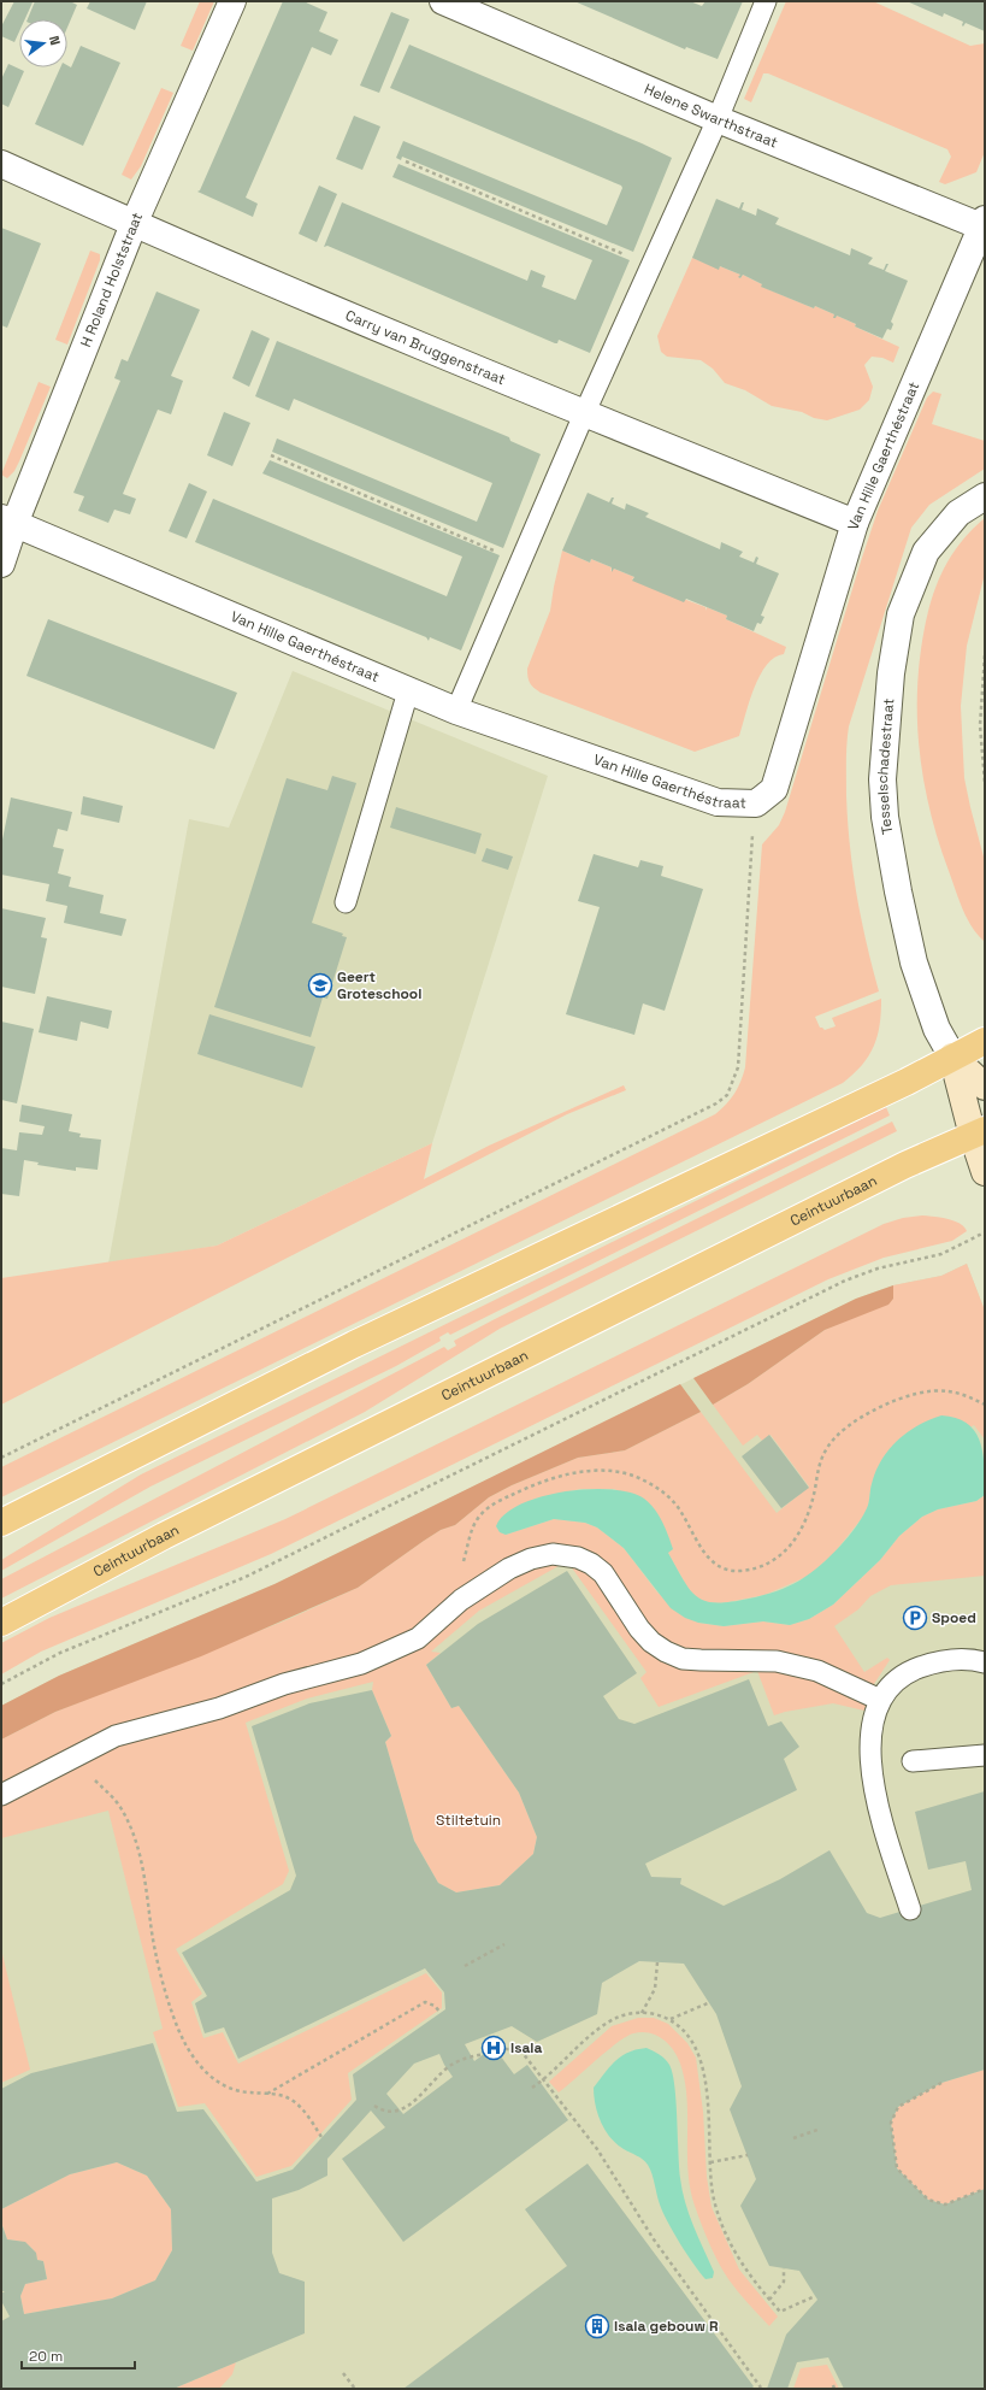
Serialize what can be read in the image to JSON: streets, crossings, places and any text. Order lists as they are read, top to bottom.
{
  "streets": {
    "main road": ["Ceintuurbaan"],
    "street": [
      "Helene Swarthstraat",
      "H Roland Holststraat",
      "Carry van Bruggenstraat",
      "Van Hille Gaerthéstraat",
      "Tesselschadestraat"
    ]
  },
  "crossings": [
    ["Helene Swarthstraat", "Van Hille Gaerthéstraat"],
    ["H Roland Holststraat", "Carry van Bruggenstraat"],
    ["H Roland Holststraat", "Van Hille Gaerthéstraat"],
    ["Carry van Bruggenstraat", "Van Hille Gaerthéstraat"]
  ],
  "parks": ["Stiltetuin"],
  "places": {
    "school or university": ["Geert Groteschool"],
    "parking": ["Spoed"],
    "hospital": ["Isala"],
    "building": ["Isala gebouw R"]
  },
  "scale_bar": "20 m",
  "north": "right"
}
